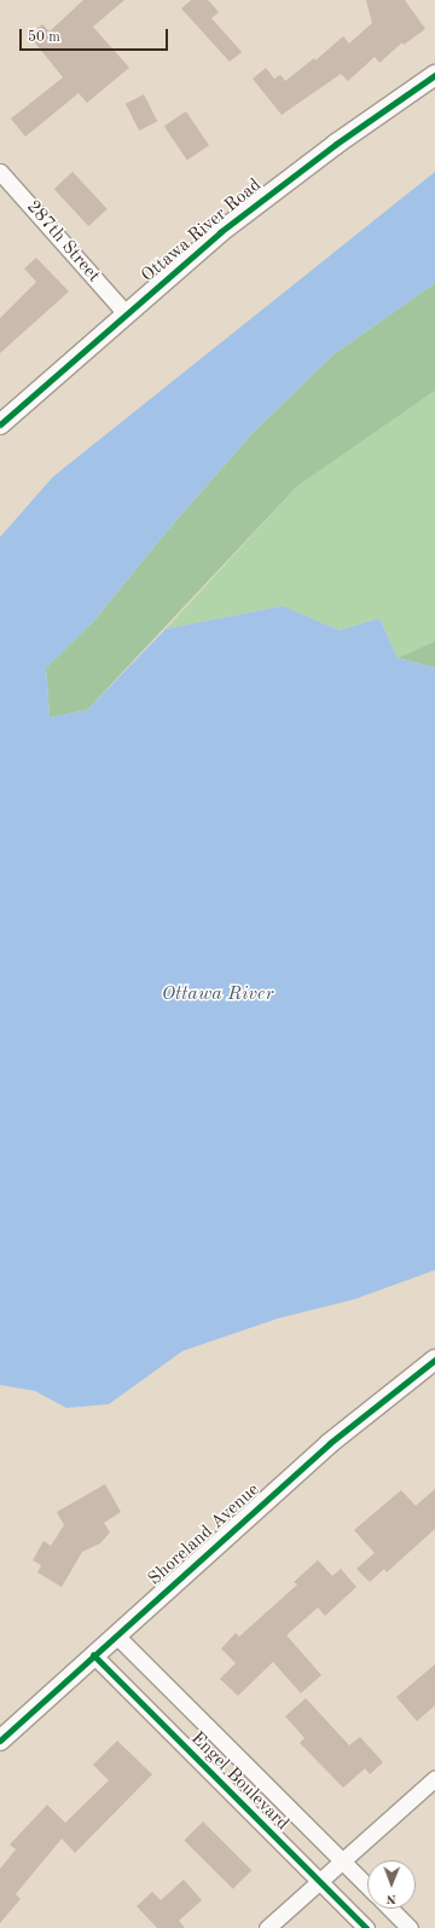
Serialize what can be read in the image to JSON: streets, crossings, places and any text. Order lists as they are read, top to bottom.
{
  "streets": {
    "street": [
      "Ottawa River Road",
      "287th Street",
      "Shoreland Avenue",
      "Engel Boulevard"
    ]
  },
  "crossings": [
    ["Ottawa River Road", "287th Street"],
    ["Shoreland Avenue", "Engel Boulevard"]
  ],
  "water": ["Ottawa River"],
  "scale_bar": "50 m",
  "north": "bottom"
}
